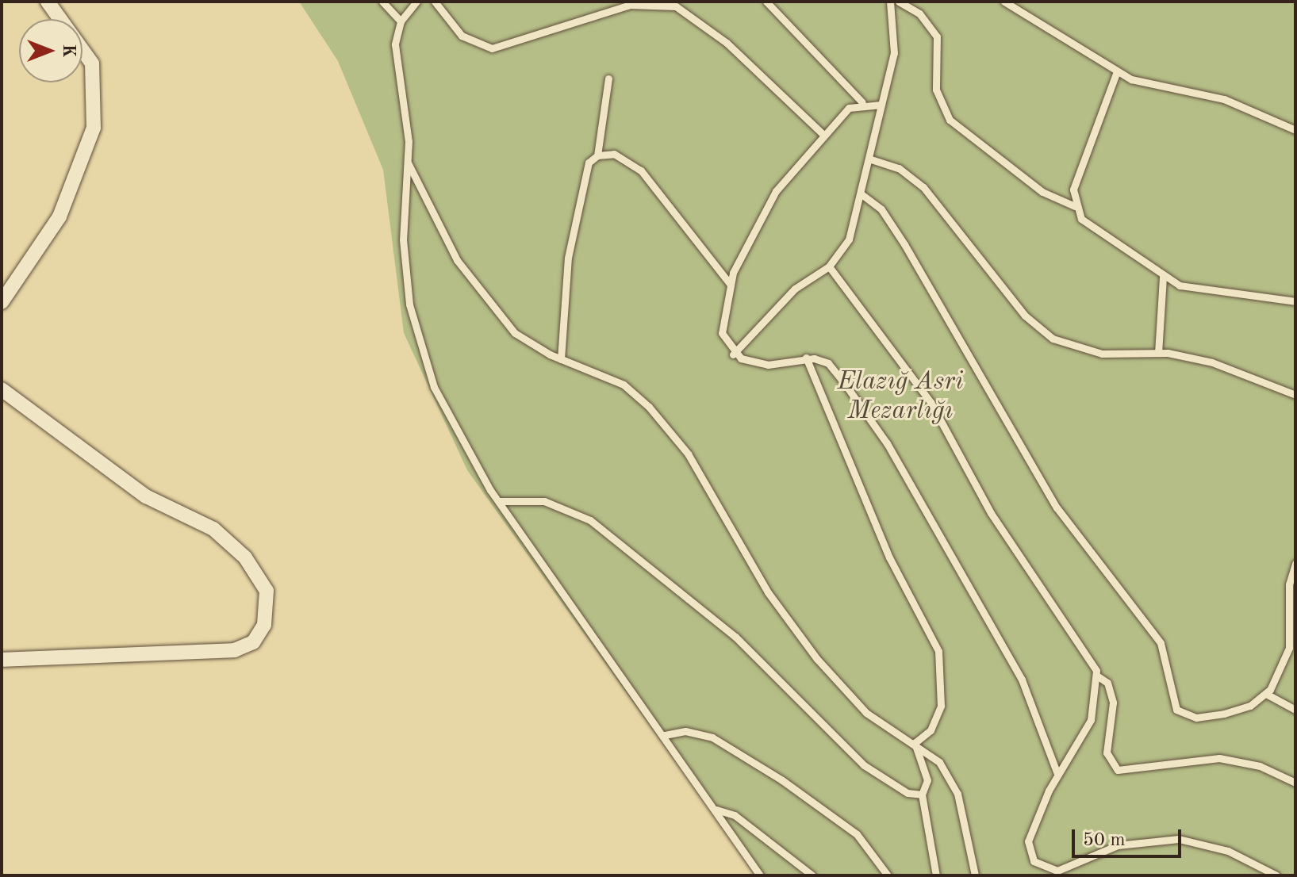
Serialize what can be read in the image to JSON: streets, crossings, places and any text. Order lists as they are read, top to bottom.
{
  "parks": ["Elazığ Asri Mezarlığı"],
  "scale_bar": "50 m",
  "north": "right"
}
